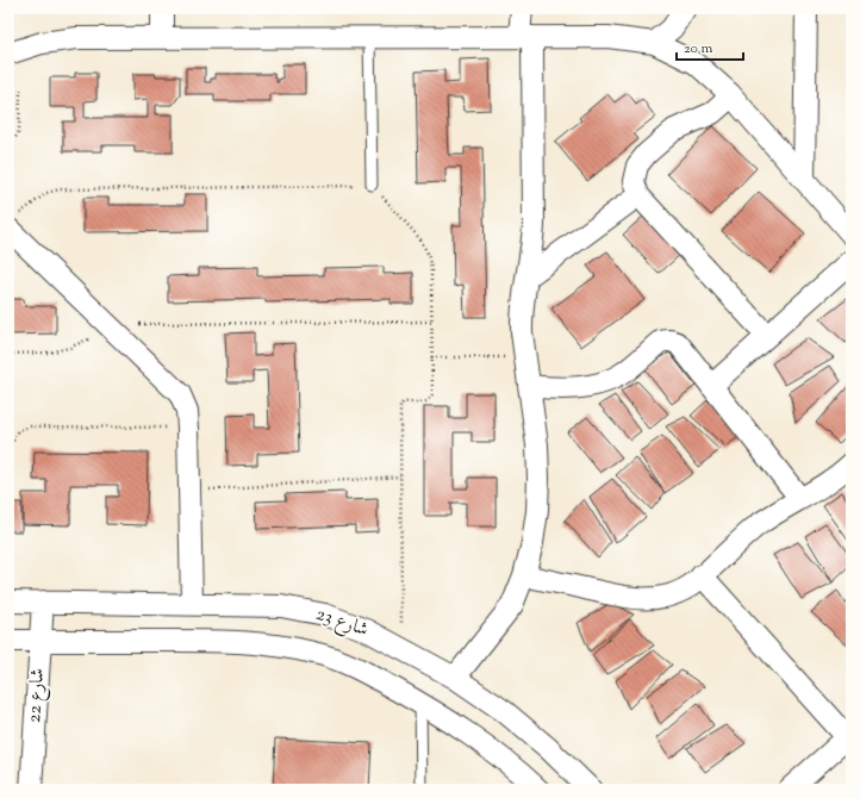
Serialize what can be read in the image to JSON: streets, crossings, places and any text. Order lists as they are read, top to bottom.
{
  "streets": {
    "street": ["شارع 23", "شارع 22"]
  },
  "crossings": [
    ["شارع 23", "شارع 22"]
  ],
  "scale_bar": "20 m"
}
